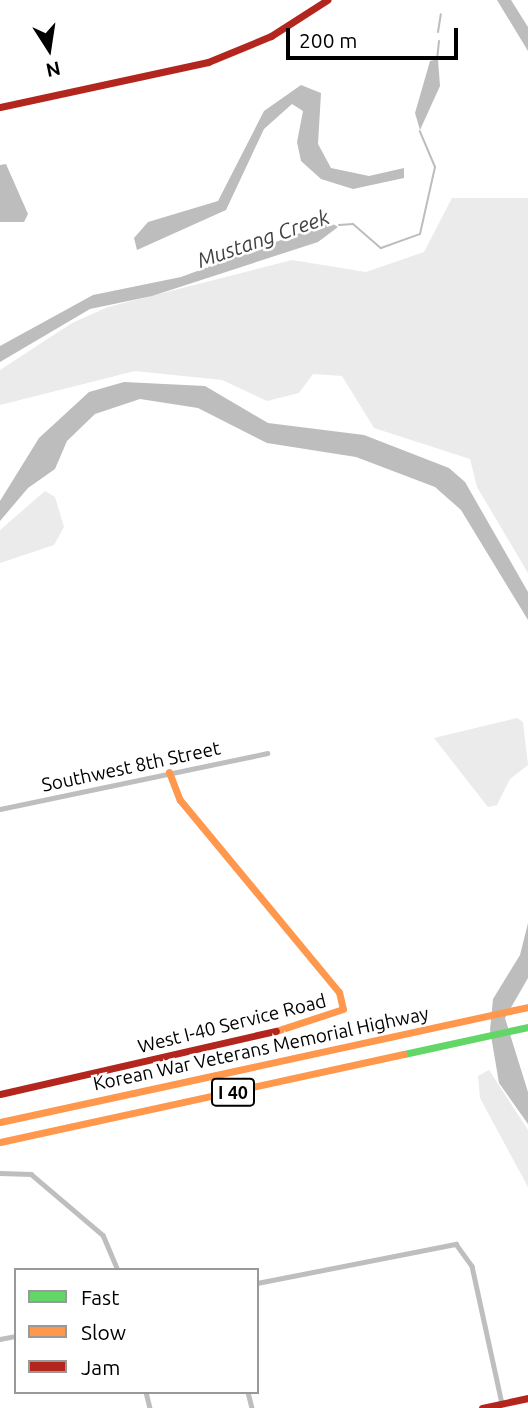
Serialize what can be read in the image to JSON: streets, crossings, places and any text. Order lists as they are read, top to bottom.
{
  "streets": {
    "main road": ["West I-40 Service Road", "Korean War Veterans Memorial Highway", "I 40"],
    "street": ["Southwest 8th Street"]
  },
  "crossings": [
    ["Southwest 8th Street", "West I-40 Service Road"]
  ],
  "water": ["Mustang Creek"],
  "legend": ["Fast", "Slow", "Jam"],
  "scale_bar": "200 m",
  "north": "bottom"
}
